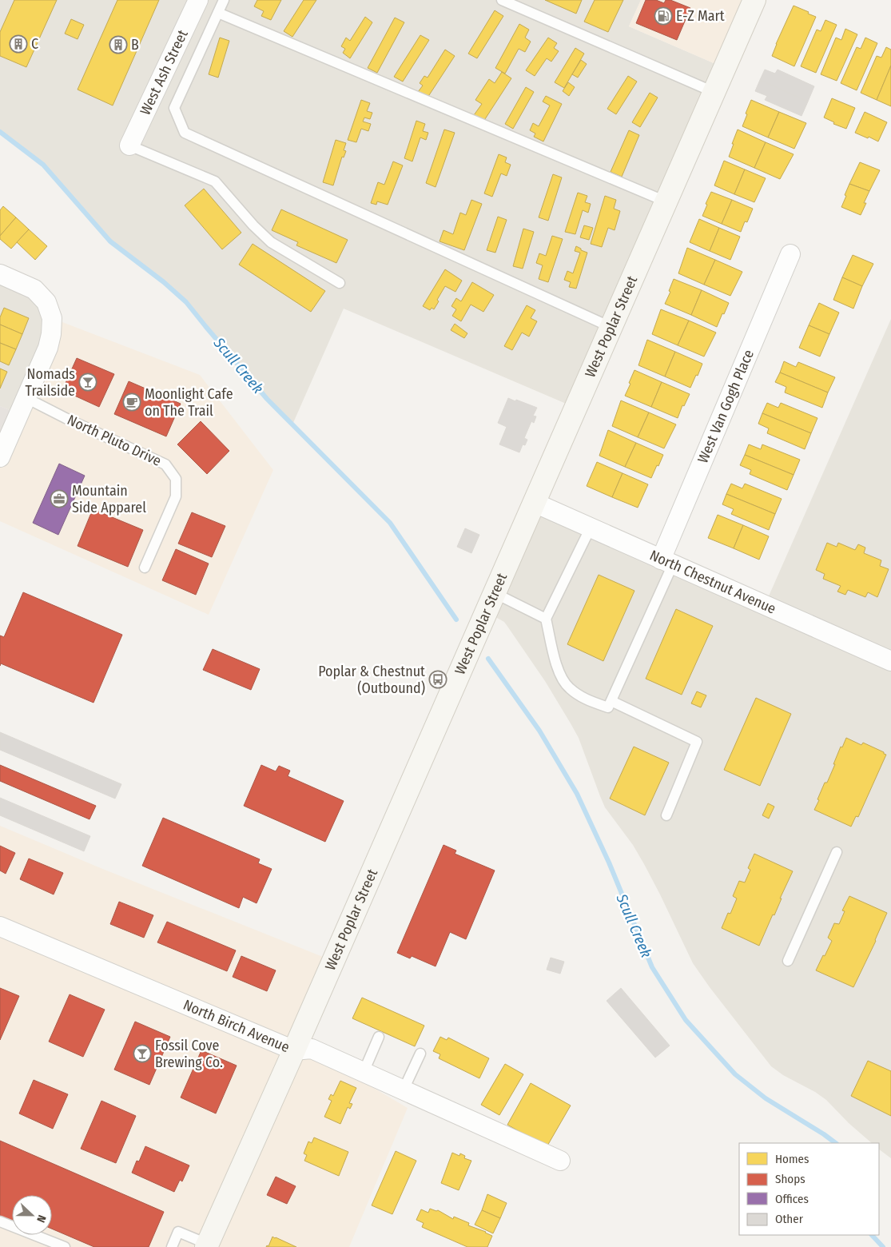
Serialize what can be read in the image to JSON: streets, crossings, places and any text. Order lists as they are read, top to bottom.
{
  "streets": {
    "street": [
      "West Ash Street",
      "West Poplar Street",
      "West Van Gogh Place",
      "North Chestnut Avenue",
      "North Birch Avenue"
    ],
    "lane": ["North Pluto Drive"]
  },
  "crossings": [
    ["West Poplar Street", "North Chestnut Avenue"],
    ["West Poplar Street", "North Birch Avenue"],
    ["West Van Gogh Place", "North Chestnut Avenue"]
  ],
  "water": ["Scull Creek"],
  "places": {
    "fuel station": ["E-Z Mart"],
    "building": ["C", "B"],
    "bar": ["Nomads Trailside", "Fossil Cove Brewing Co."],
    "cafe": ["Moonlight Cafe on The Trail"],
    "office": ["Mountain Side Apparel"],
    "bus stop": ["Poplar & Chestnut (Outbound)"]
  },
  "legend": [
    "Homes",
    "Shops",
    "Offices",
    "Other"
  ],
  "north": "right"
}
